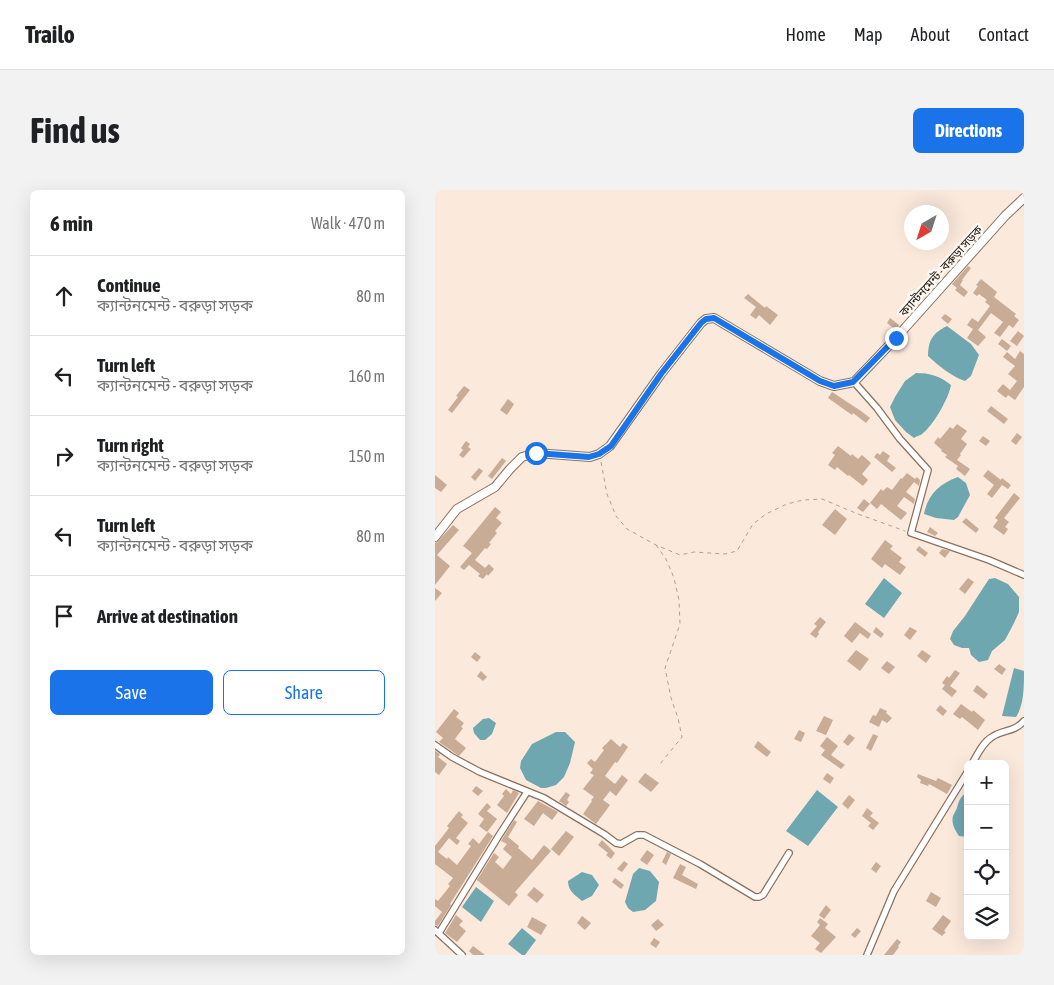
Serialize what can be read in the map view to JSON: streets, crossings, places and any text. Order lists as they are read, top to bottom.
{
  "streets": {
    "main road": ["ক্যান্টনমেন্ট - বরুড়া সড়ক"]
  },
  "north": "bottom left",
  "page": {
    "header": "Trailo",
    "nav": [
      "Home",
      "Map",
      "About",
      "Contact"
    ],
    "buttons": [
      "Directions",
      ["Save", "Share"]
    ],
    "title": "Find us",
    "heading": ["6 min", "Walk · 470 m"],
    "list": [
      ["Continue", "ক্যান্টনমেন্ট - বরুড়া সড়ক", "80 m"],
      ["Turn left", "ক্যান্টনমেন্ট - বরুড়া সড়ক", "160 m"],
      ["Turn right", "ক্যান্টনমেন্ট - বরুড়া সড়ক", "150 m"],
      ["Turn left", "ক্যান্টনমেন্ট - বরুড়া সড়ক", "80 m"],
      "Arrive at destination"
    ],
    "map_buttons": ["+", "−"]
  }
}
